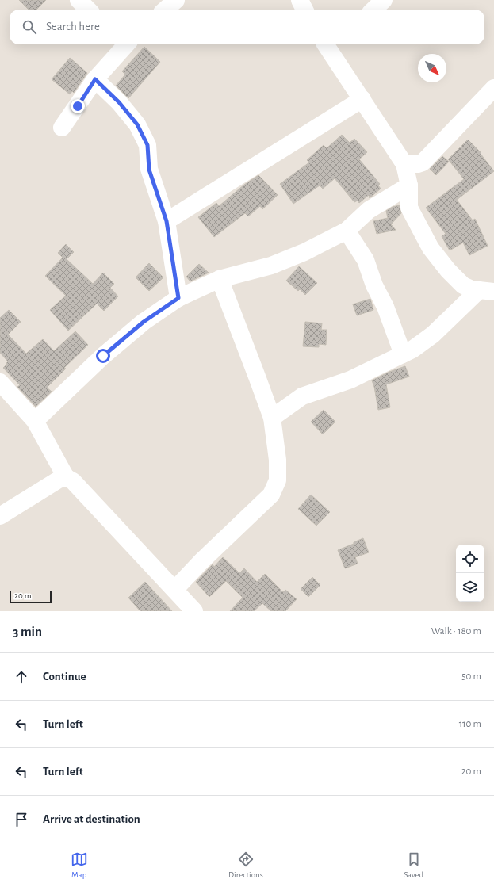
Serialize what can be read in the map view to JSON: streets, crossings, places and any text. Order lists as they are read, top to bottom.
{
  "scale_bar": "20 m",
  "north": "bottom right",
  "page": {
    "search": "Search here",
    "scale": "20 m",
    "heading": ["3 min", "Walk · 180 m"],
    "list": [
      ["Continue", "50 m"],
      ["Turn left", "110 m"],
      ["Turn left", "20 m"],
      "Arrive at destination"
    ],
    "nav": ["Map", "Directions", "Saved"]
  }
}
